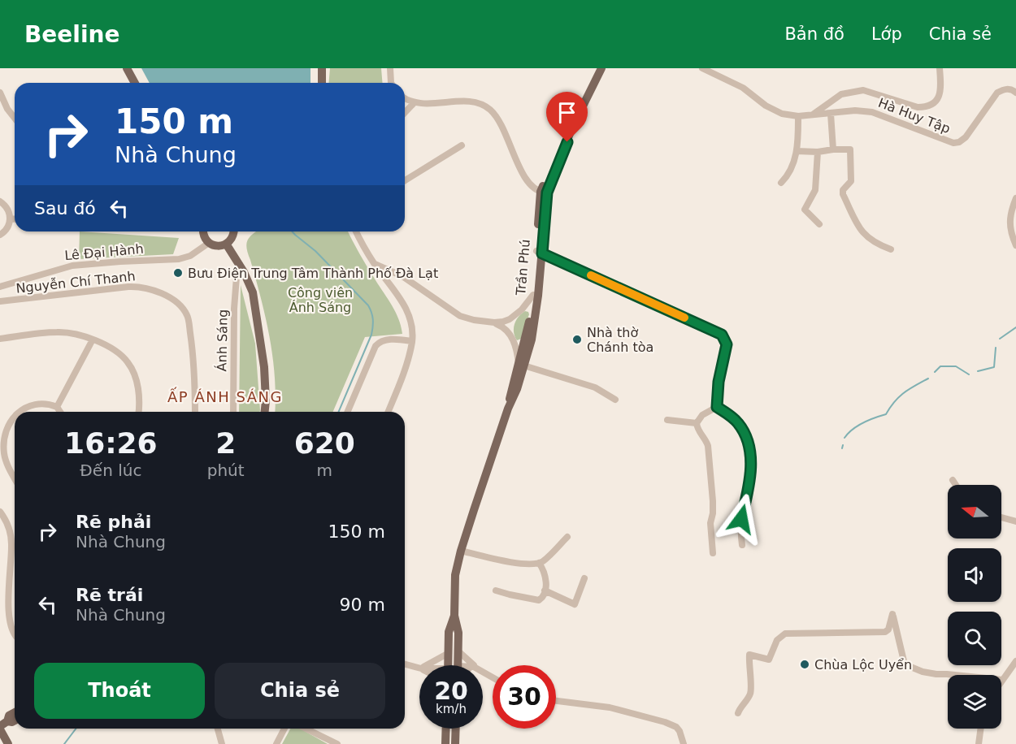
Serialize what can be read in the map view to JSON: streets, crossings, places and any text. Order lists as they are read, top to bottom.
{
  "streets": {
    "main road": ["Trần Phú"],
    "street": [
      "Hà Huy Tập",
      "Lê Đại Hành",
      "Nguyễn Chí Thanh",
      "Ánh Sáng"
    ]
  },
  "districts": ["ẤP ÁNH SÁNG"],
  "parks": ["Công viên Ánh Sáng"],
  "places": ["Bưu Điện Trung Tâm Thành Phố Đà Lạt", "Nhà thờ Chánh tòa", "Chùa Lộc Uyển"],
  "north": "left",
  "page": {
    "header": "Beeline",
    "nav": ["Bản đồ", "Lớp", "Chia sẻ"],
    "turn": ["150 m", "Nhà Chung"],
    "then": "Sau đó",
    "eta": [
      "16:26",
      "Đến lúc",
      "2",
      "phút",
      "620",
      "m"
    ],
    "list": [
      {
        "name": "Rẽ phải",
        "note": "Nhà Chung",
        "value": "150 m"
      },
      {
        "name": "Rẽ trái",
        "note": "Nhà Chung",
        "value": "90 m"
      }
    ],
    "buttons": ["Thoát", "Chia sẻ"],
    "speed": "20 km/h",
    "limit": "30"
  }
}
